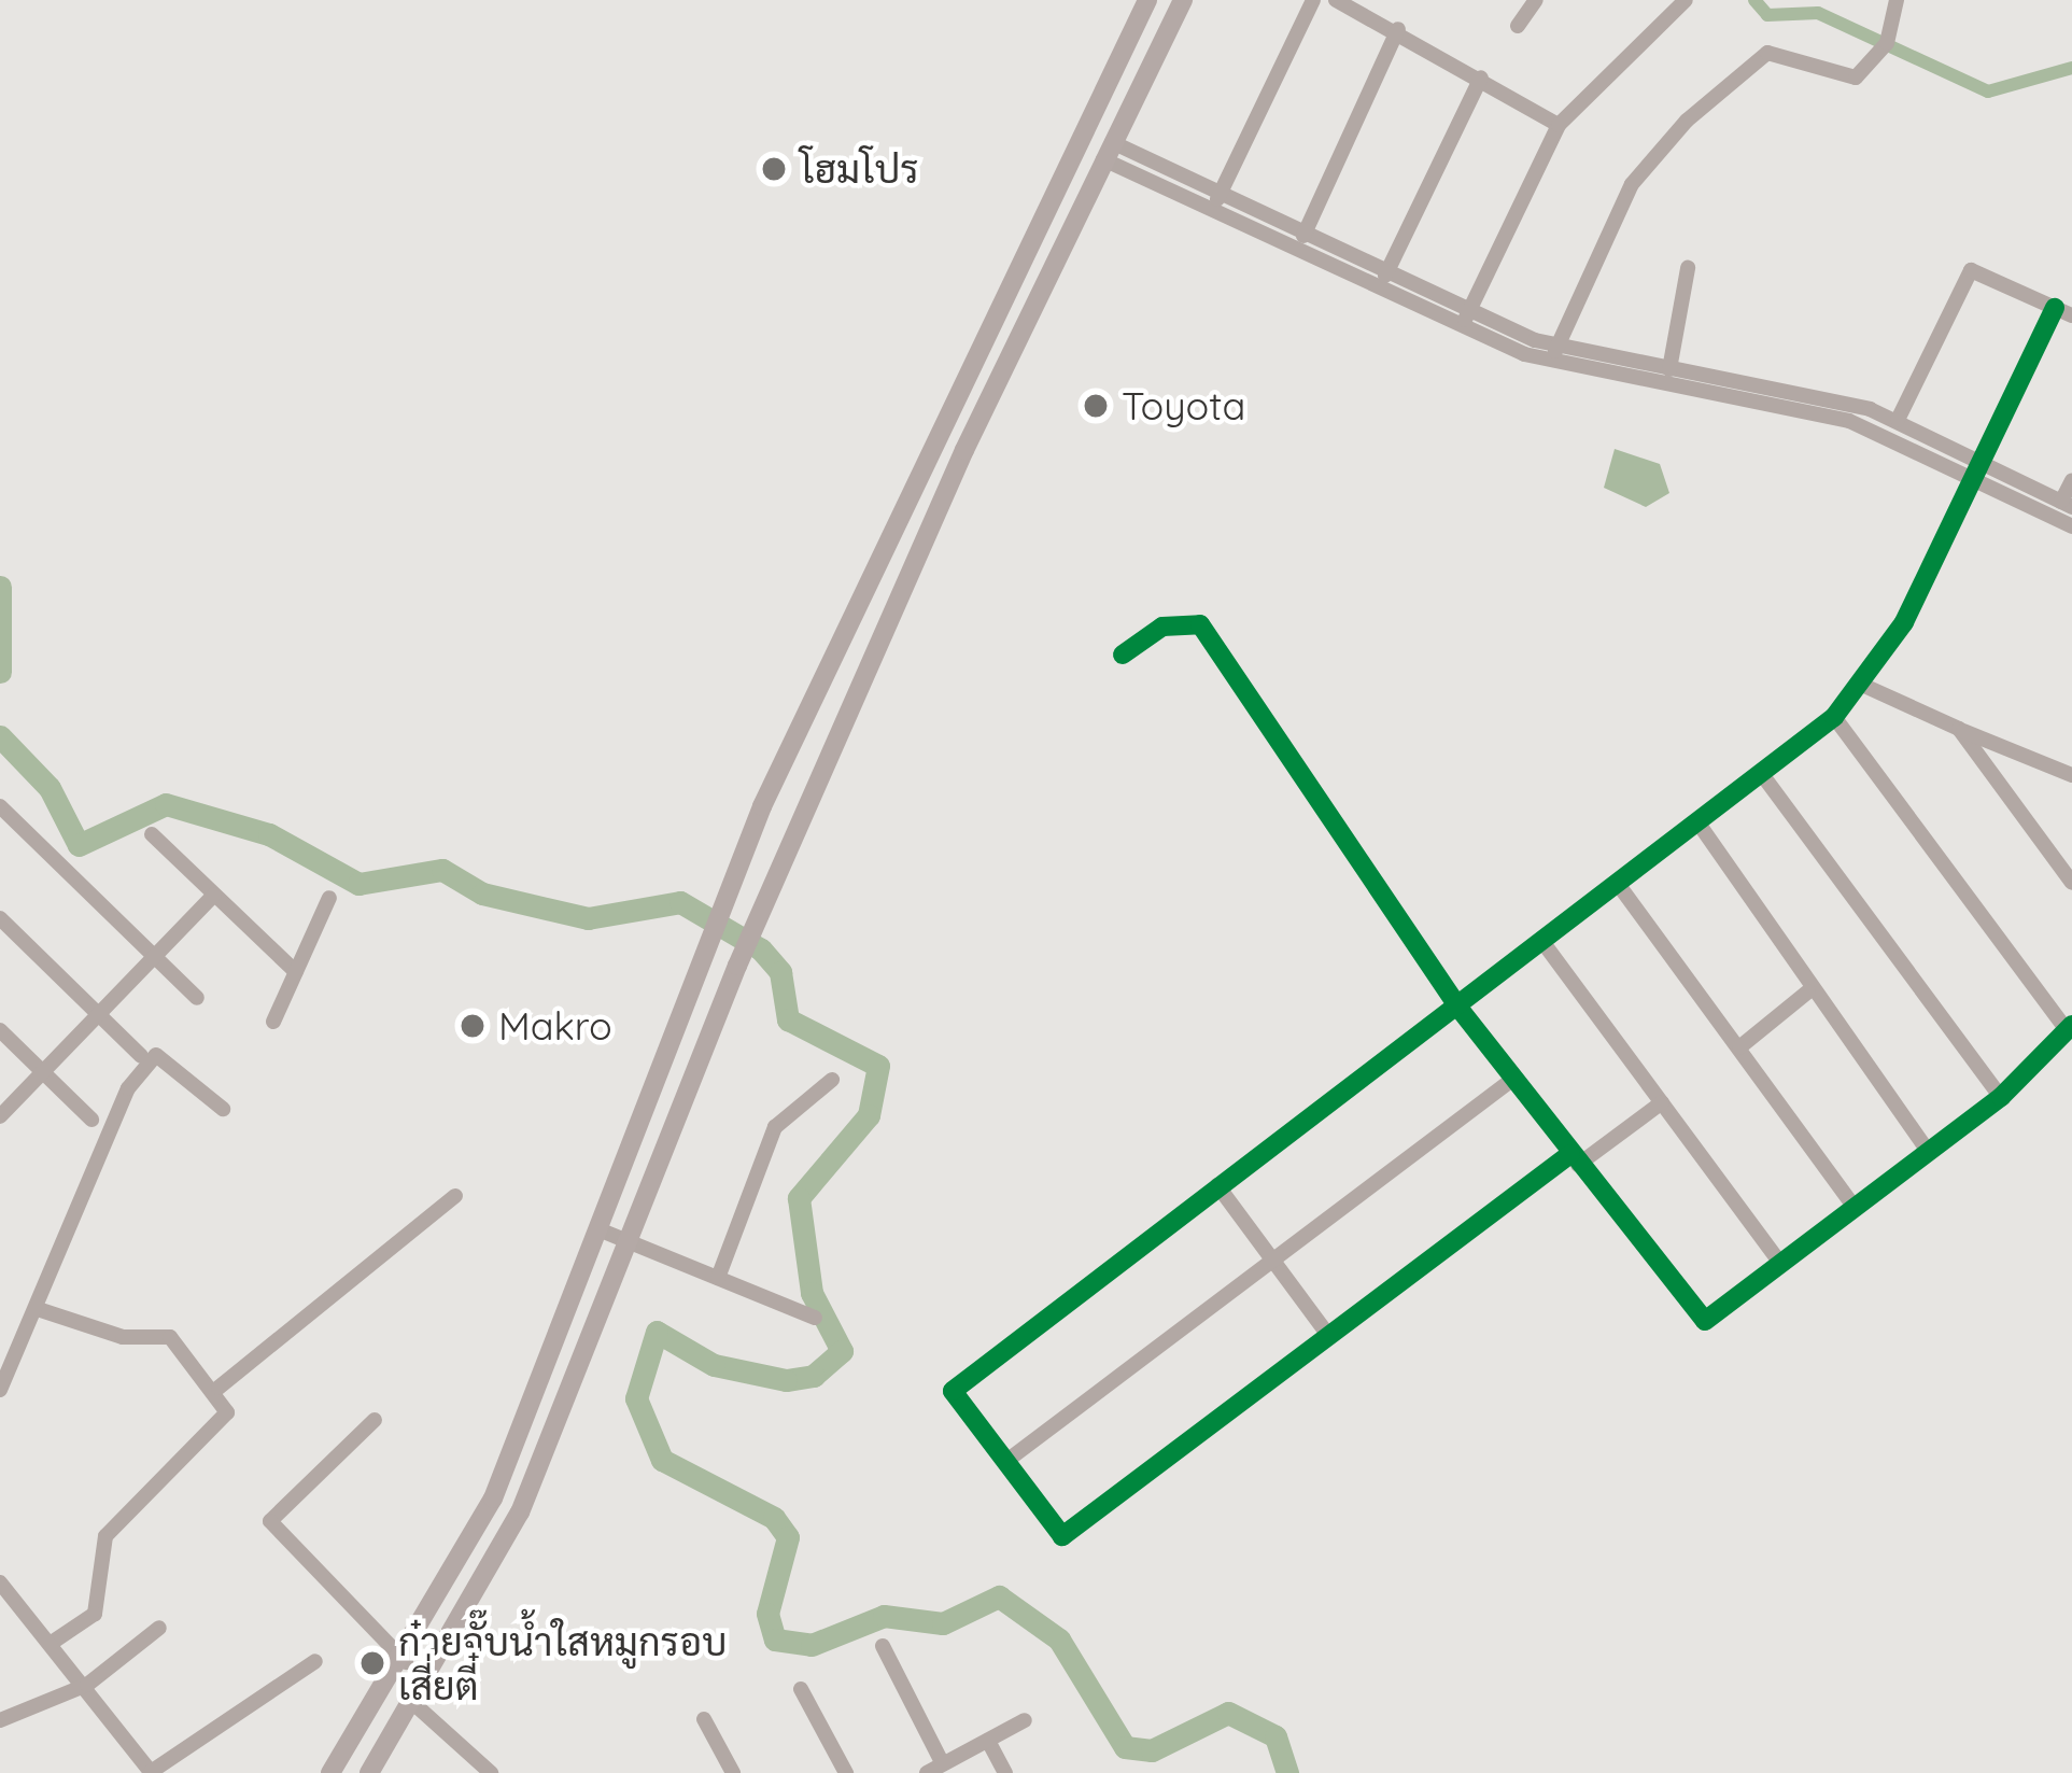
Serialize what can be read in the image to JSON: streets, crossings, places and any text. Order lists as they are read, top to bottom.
{
  "places": [
    "โฮมโปร",
    "Toyota",
    "Makro",
    "ก๋วยจั๊บน้ำใสหมูกรอบ เสี่ยตี๋"
  ]
}
